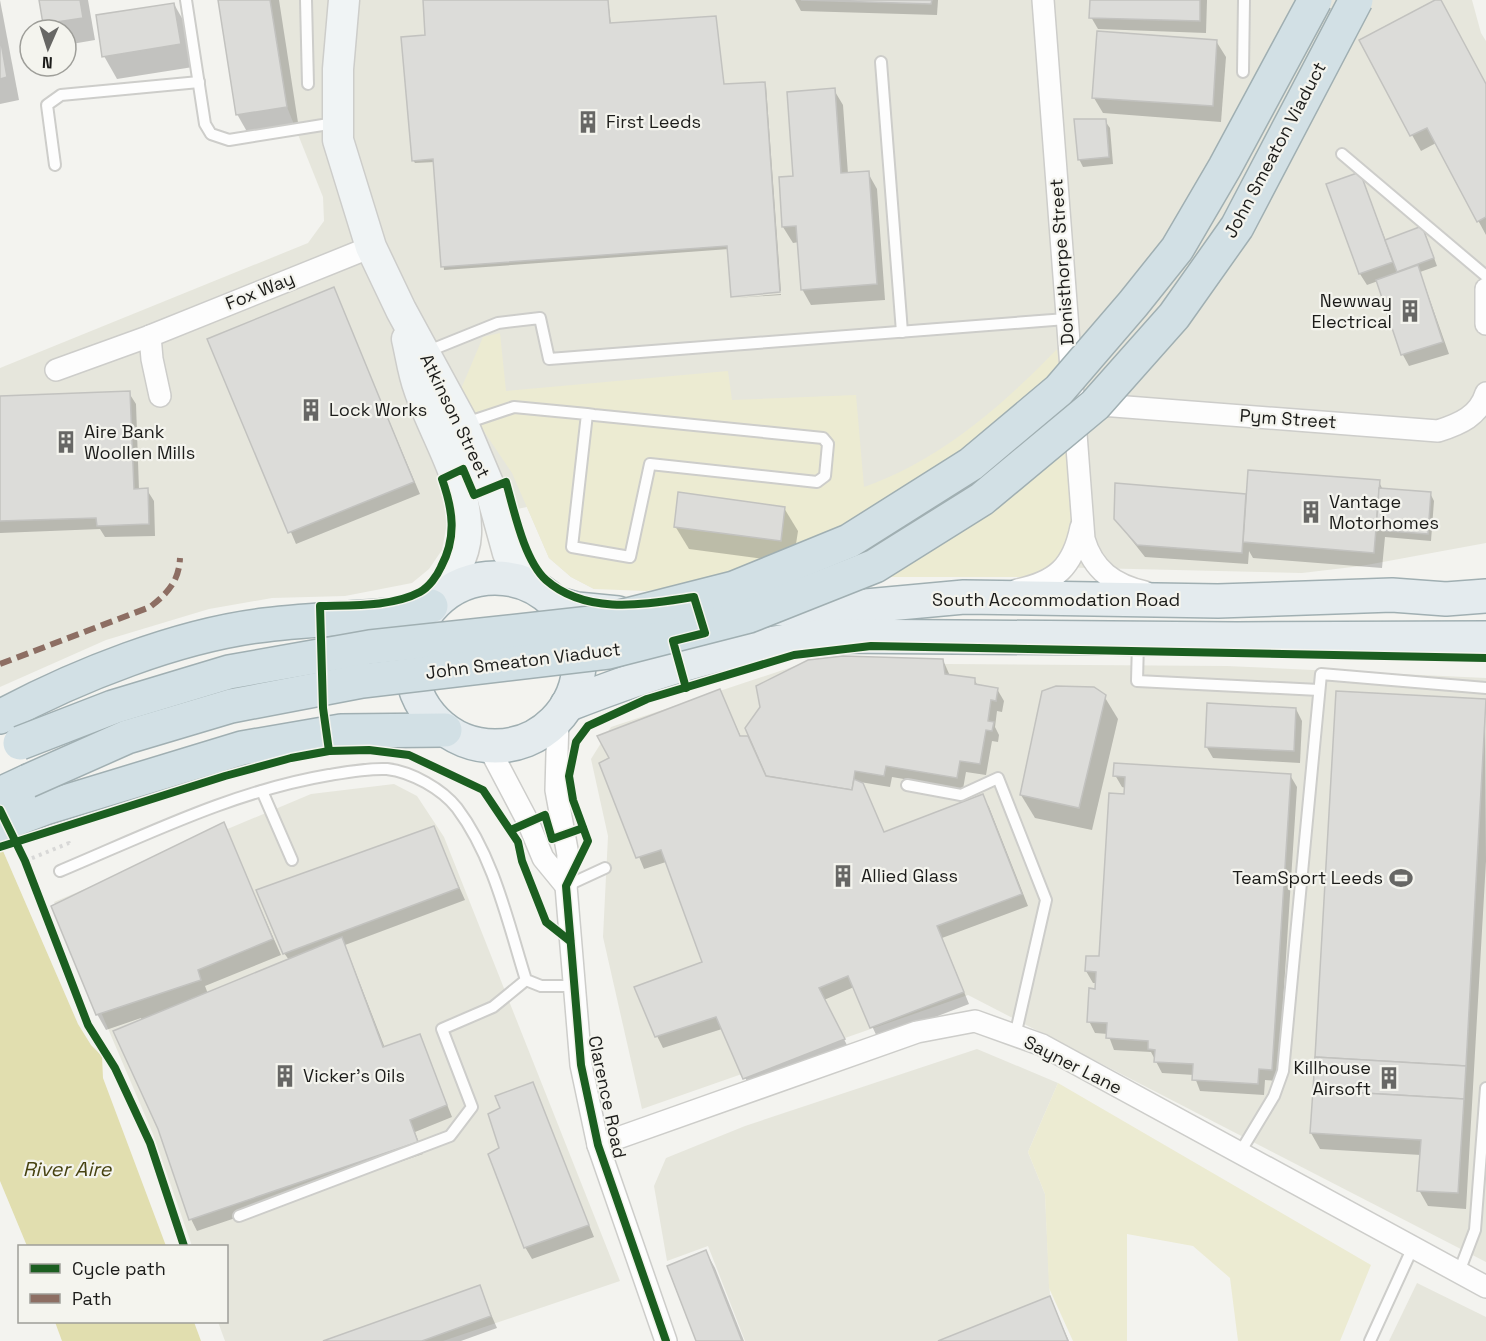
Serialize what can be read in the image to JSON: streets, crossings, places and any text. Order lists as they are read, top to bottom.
{
  "streets": {
    "highway": ["John Smeaton Viaduct"],
    "main road": ["South Accommodation Road"],
    "street": [
      "Donisthorpe Street",
      "Fox Way",
      "Atkinson Street",
      "Pym Street",
      "Sayner Lane",
      "Clarence Road"
    ]
  },
  "crossings": [
    ["Donisthorpe Street", "Pym Street"],
    ["Donisthorpe Street", "South Accommodation Road"],
    ["Fox Way", "Atkinson Street"],
    ["Atkinson Street", "South Accommodation Road"],
    ["Atkinson Street", "Clarence Road"],
    ["South Accommodation Road", "Clarence Road"],
    ["Sayner Lane", "Clarence Road"]
  ],
  "water": ["River Aire"],
  "places": {
    "building": [
      "First Leeds",
      "Newway Electrical",
      "Lock Works",
      "Aire Bank Woollen Mills",
      "Vantage Motorhomes",
      "Allied Glass",
      "Vicker's Oils",
      "Killhouse Airsoft"
    ],
    "sports": ["TeamSport Leeds"]
  },
  "legend": ["Cycle path", "Path"],
  "north": "bottom"
}
